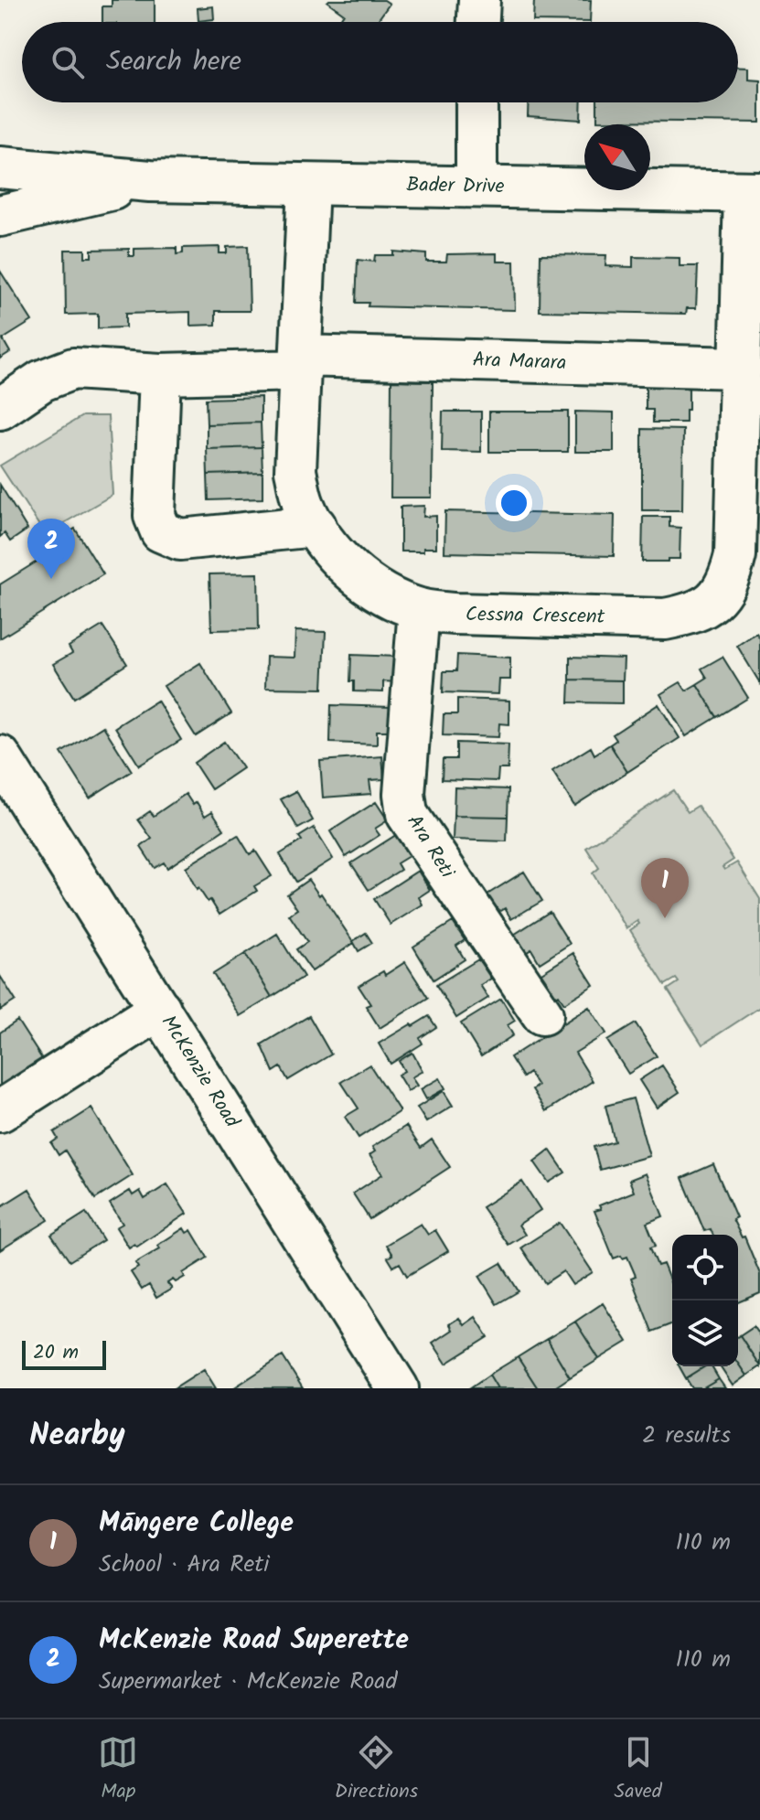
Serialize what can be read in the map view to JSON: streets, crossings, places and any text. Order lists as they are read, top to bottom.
{
  "streets": {
    "street": [
      "Bader Drive",
      "Ara Marara",
      "Cessna Crescent",
      "Ara Reti",
      "McKenzie Road"
    ]
  },
  "crossings": [
    ["Bader Drive", "Cessna Crescent"],
    ["Ara Marara", "Cessna Crescent"],
    ["Cessna Crescent", "Ara Reti"]
  ],
  "scale_bar": "20 m",
  "north": "top left",
  "page": {
    "search": "Search here",
    "pins": ["2", "1"],
    "scale": "20 m",
    "heading": ["Nearby", "2 results"],
    "list": [
      {
        "mark": "1",
        "name": "Māngere College",
        "note": "School · Ara Reti",
        "value": "110 m"
      },
      {
        "mark": "2",
        "name": "McKenzie Road Superette",
        "note": "Supermarket · McKenzie Road",
        "value": "110 m"
      }
    ],
    "nav": ["Map", "Directions", "Saved"]
  }
}
